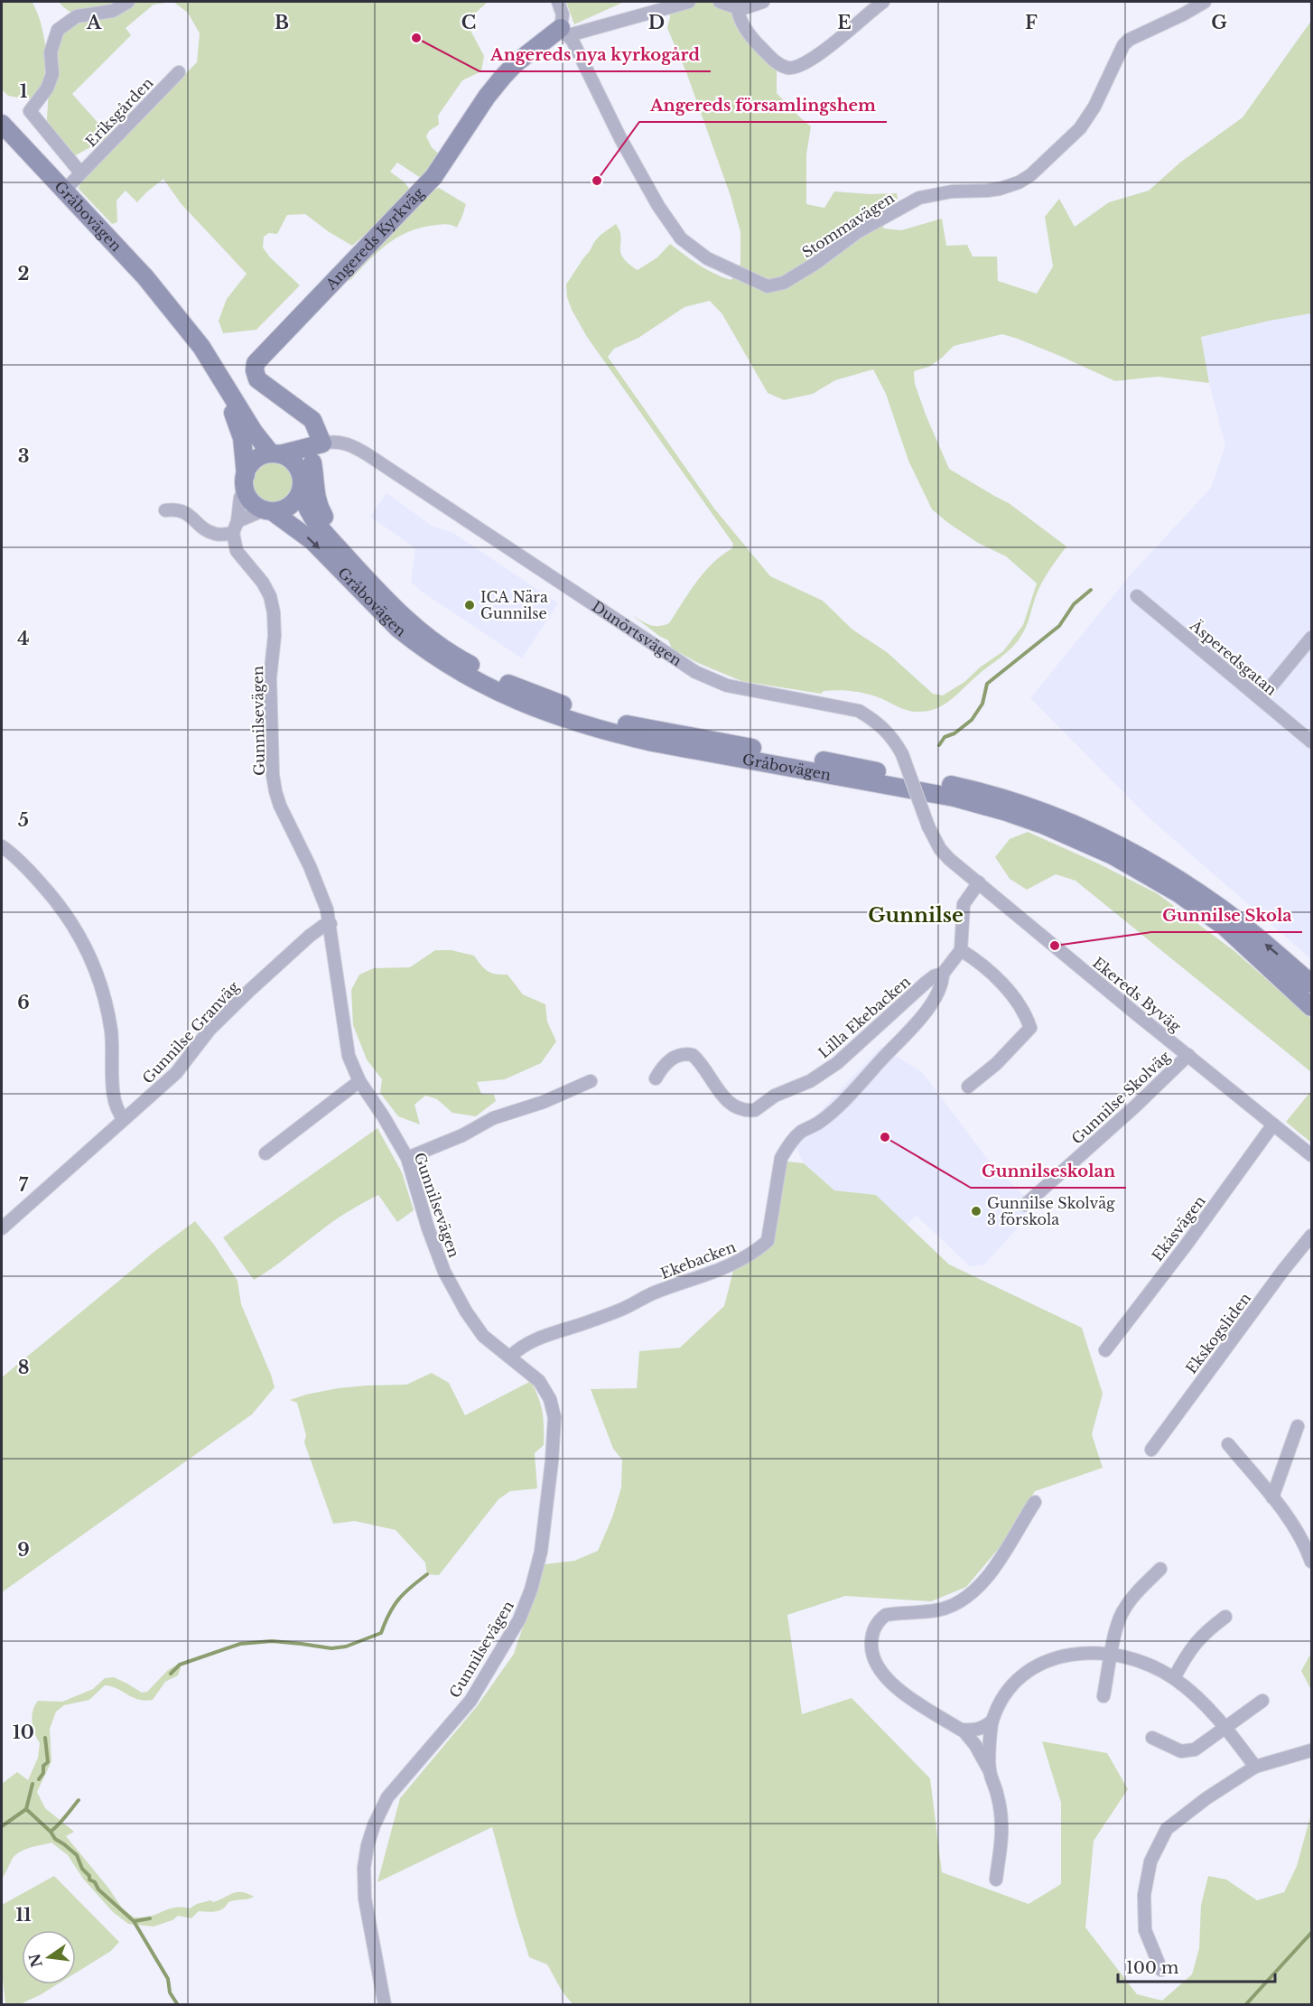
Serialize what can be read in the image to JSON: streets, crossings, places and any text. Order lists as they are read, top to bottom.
{
  "streets": {
    "main road": ["Gråbovägen", "Angereds Kyrkväg", "Dunörtsvägen"],
    "street": [
      "Eriksgården",
      "Stommavägen",
      "Äsperedsgatan",
      "Gunnilsevägen",
      "Ekereds Byväg",
      "Lilla Ekebacken",
      "Gunnilse Granväg",
      "Gunnilse Skolväg",
      "Ekåsvägen",
      "Ekebacken",
      "Ekskogsliden"
    ]
  },
  "crossings": [
    ["Eriksgården", "Gråbovägen"],
    ["Gråbovägen", "Angereds Kyrkväg"],
    ["Gråbovägen", "Dunörtsvägen"],
    ["Gråbovägen", "Gunnilsevägen"],
    ["Stommavägen", "Angereds Kyrkväg"],
    ["Angereds Kyrkväg", "Dunörtsvägen"],
    ["Dunörtsvägen", "Ekereds Byväg"],
    ["Gunnilsevägen", "Gunnilse Granväg"],
    ["Gunnilsevägen", "Ekebacken"],
    ["Ekereds Byväg", "Gunnilse Skolväg"],
    ["Ekereds Byväg", "Ekåsvägen"],
    ["Lilla Ekebacken", "Ekebacken"]
  ],
  "districts": ["Gunnilse"],
  "places": [
    "Angereds nya kyrkogård",
    "Angereds församlingshem",
    "ICA Nära Gunnilse",
    "Gunnilse Skola",
    "Gunnilseskolan",
    "Gunnilse Skolväg 3 förskola"
  ],
  "scale_bar": "100 m",
  "north": "left",
  "grid": {
    "columns": [
      "A",
      "B",
      "C",
      "D",
      "E",
      "F",
      "G"
    ],
    "rows": [
      "1",
      "2",
      "3",
      "4",
      "5",
      "6",
      "7",
      "8",
      "9",
      "10",
      "11"
    ]
  }
}
